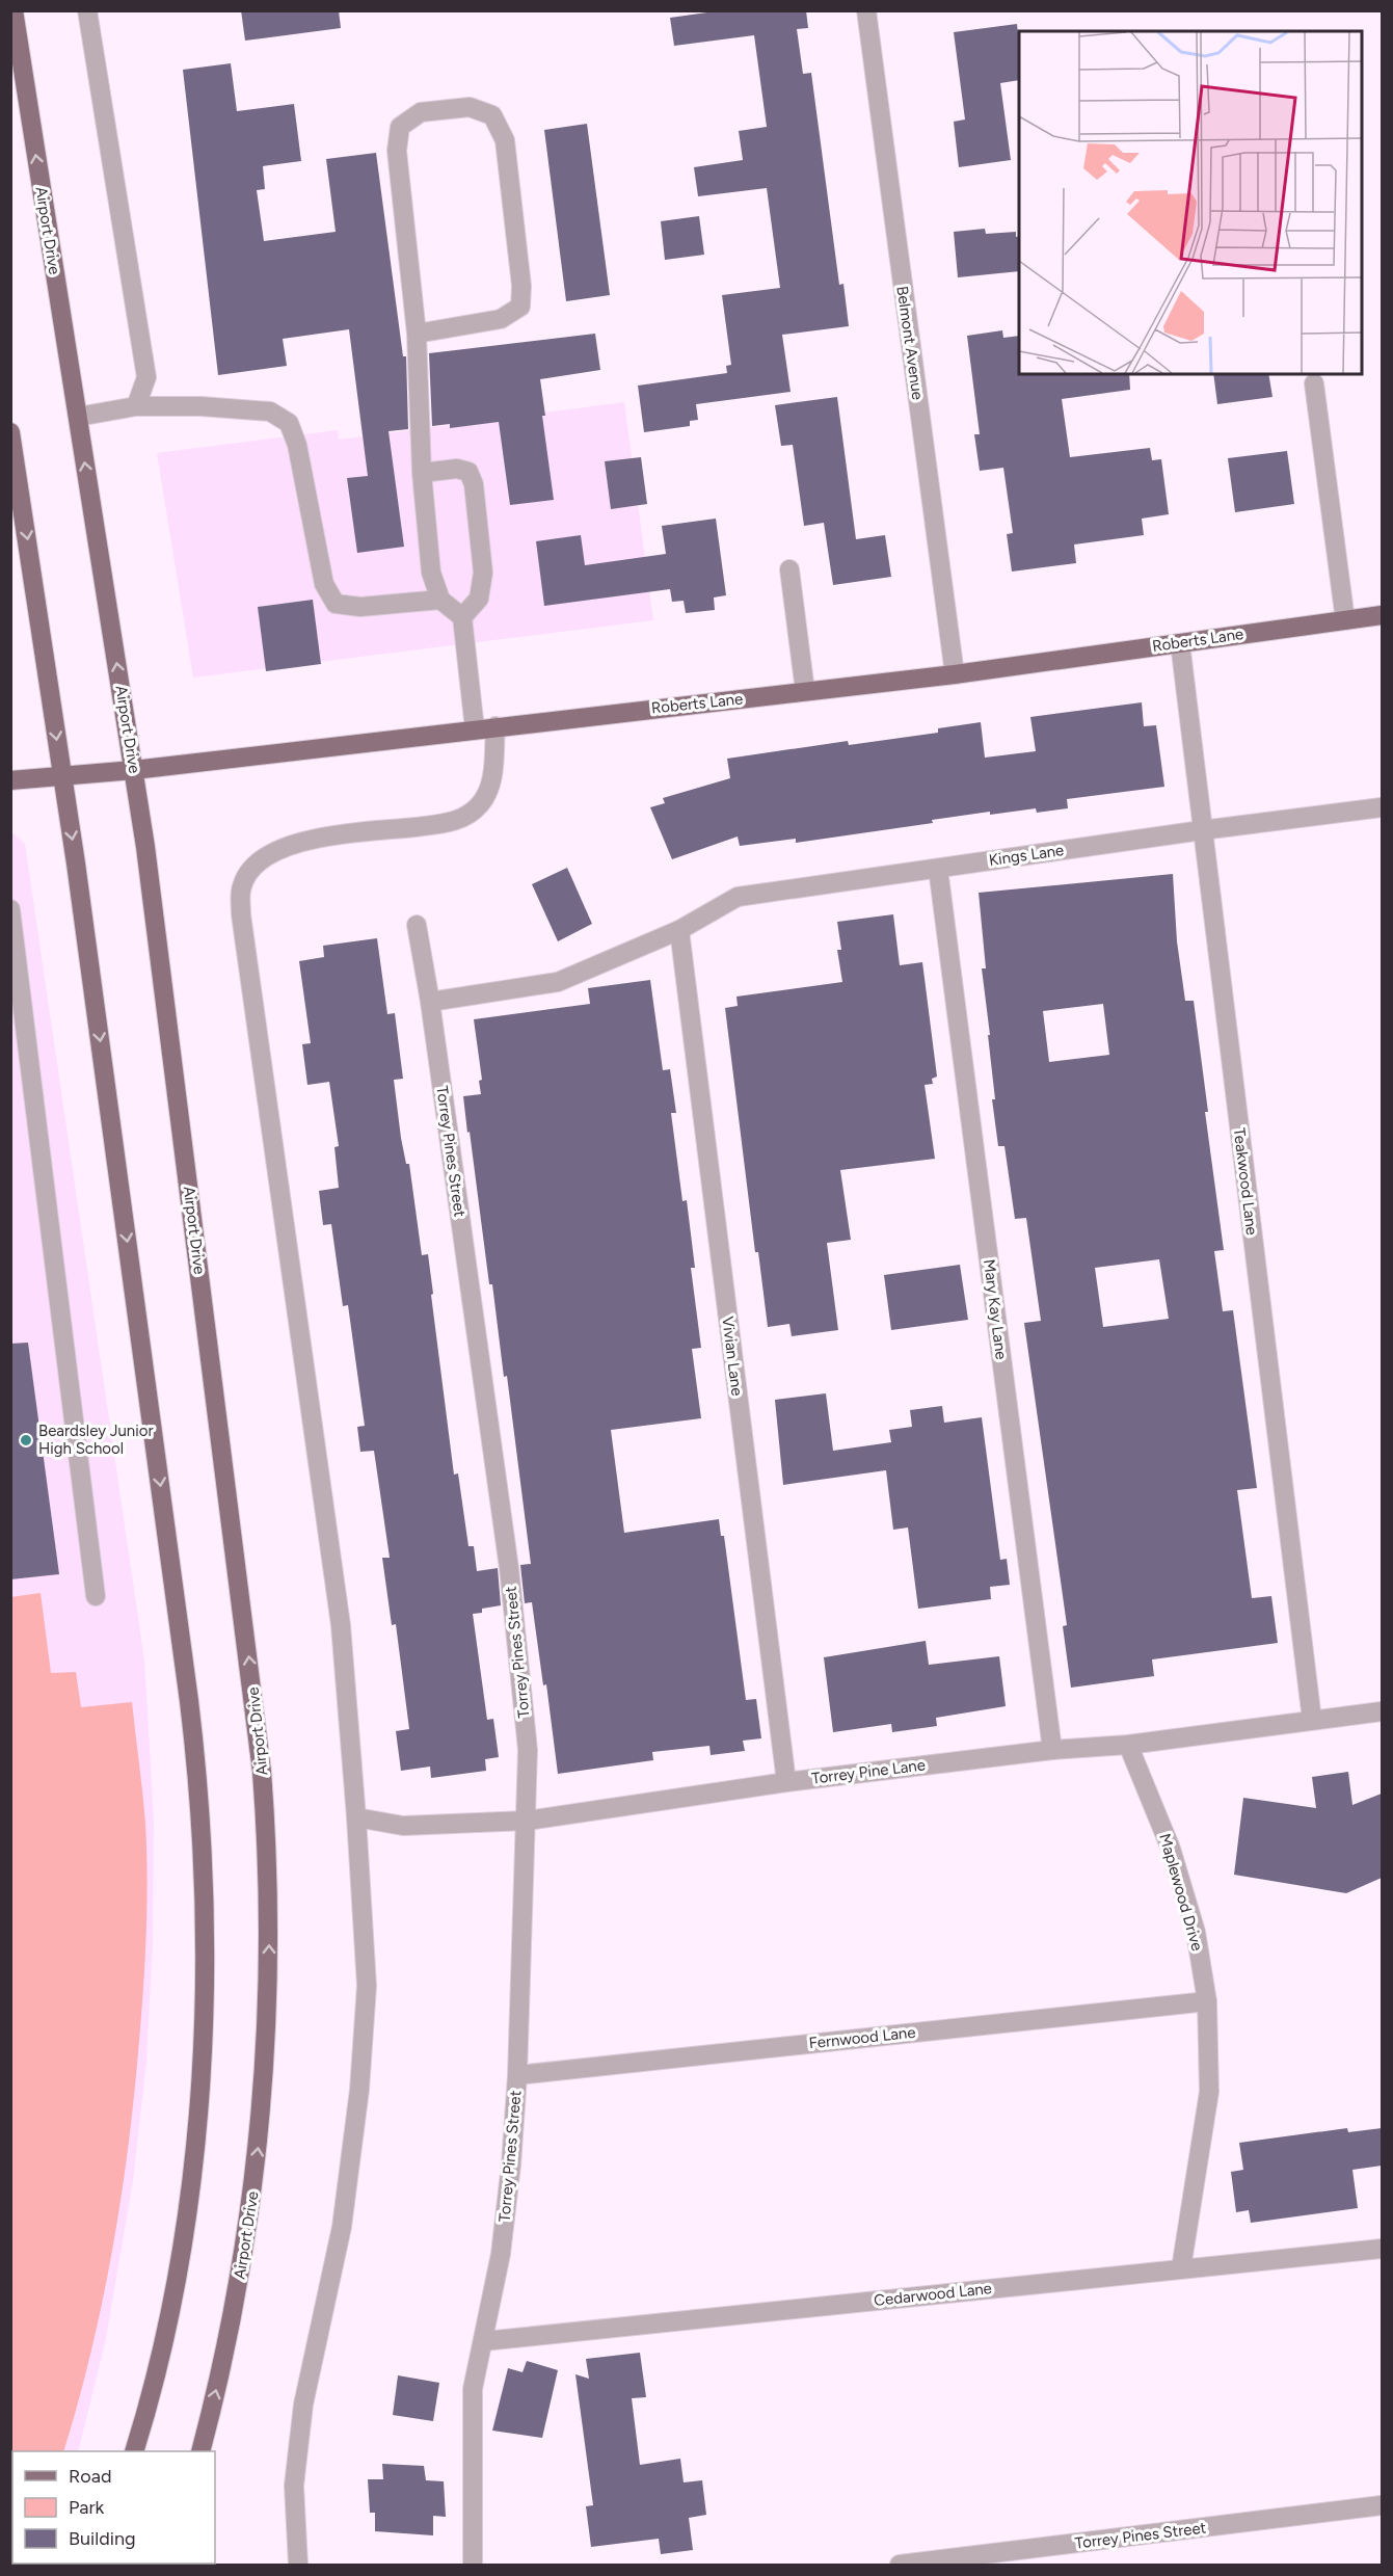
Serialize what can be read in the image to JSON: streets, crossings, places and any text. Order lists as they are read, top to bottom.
{
  "streets": {
    "main road": ["Airport Drive", "Roberts Lane"],
    "street": [
      "Belmont Avenue",
      "Kings Lane",
      "Torrey Pines Street",
      "Teakwood Lane",
      "Mary Kay Lane",
      "Vivian Lane",
      "Torrey Pine Lane",
      "Maplewood Drive",
      "Fernwood Lane",
      "Cedarwood Lane"
    ]
  },
  "crossings": [
    ["Airport Drive", "Roberts Lane"],
    ["Belmont Avenue", "Roberts Lane"],
    ["Roberts Lane", "Teakwood Lane"],
    ["Kings Lane", "Teakwood Lane"],
    ["Kings Lane", "Mary Kay Lane"],
    ["Kings Lane", "Vivian Lane"],
    ["Torrey Pines Street", "Torrey Pine Lane"],
    ["Torrey Pines Street", "Fernwood Lane"],
    ["Torrey Pines Street", "Cedarwood Lane"],
    ["Teakwood Lane", "Torrey Pine Lane"],
    ["Mary Kay Lane", "Torrey Pine Lane"],
    ["Vivian Lane", "Torrey Pine Lane"],
    ["Torrey Pine Lane", "Maplewood Drive"],
    ["Maplewood Drive", "Fernwood Lane"],
    ["Maplewood Drive", "Cedarwood Lane"]
  ],
  "places": ["Beardsley Junior High School"],
  "legend": ["Road", "Park", "Building"]
}
